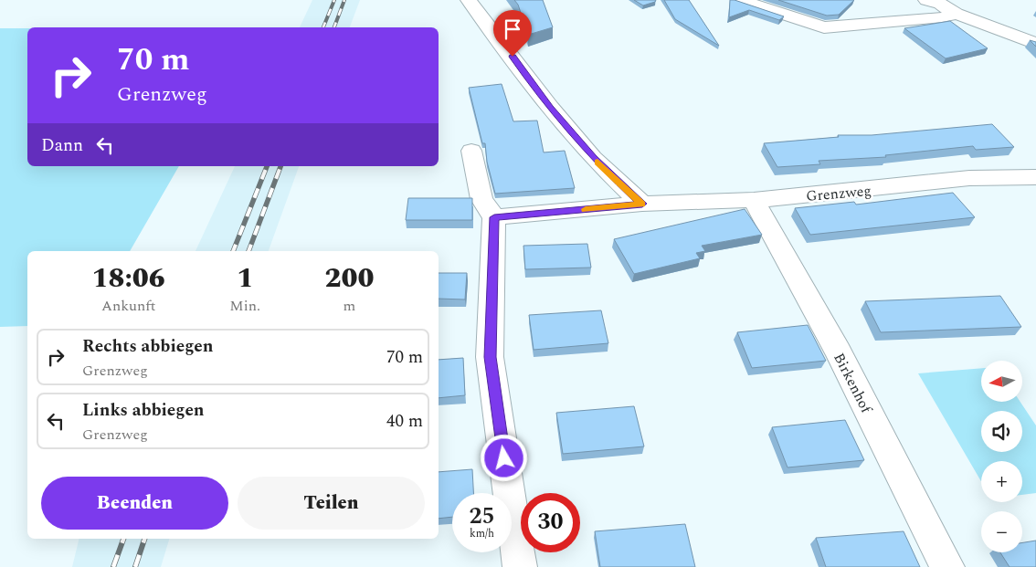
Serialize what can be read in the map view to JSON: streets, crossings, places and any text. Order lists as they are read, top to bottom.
{
  "streets": {
    "street": ["Grenzweg", "Birkenhof"]
  },
  "crossings": [
    ["Grenzweg", "Birkenhof"]
  ],
  "north": "left",
  "page": {
    "turn": ["70 m", "Grenzweg"],
    "then": "Dann",
    "eta": [
      "18:06",
      "Ankunft",
      "1",
      "Min.",
      "200",
      "m"
    ],
    "list": [
      {
        "name": "Rechts abbiegen",
        "note": "Grenzweg",
        "value": "70 m"
      },
      {
        "name": "Links abbiegen",
        "note": "Grenzweg",
        "value": "40 m"
      }
    ],
    "map_buttons": ["+", "−"],
    "buttons": ["Beenden", "Teilen"],
    "speed": "25 km/h",
    "limit": "30"
  }
}
